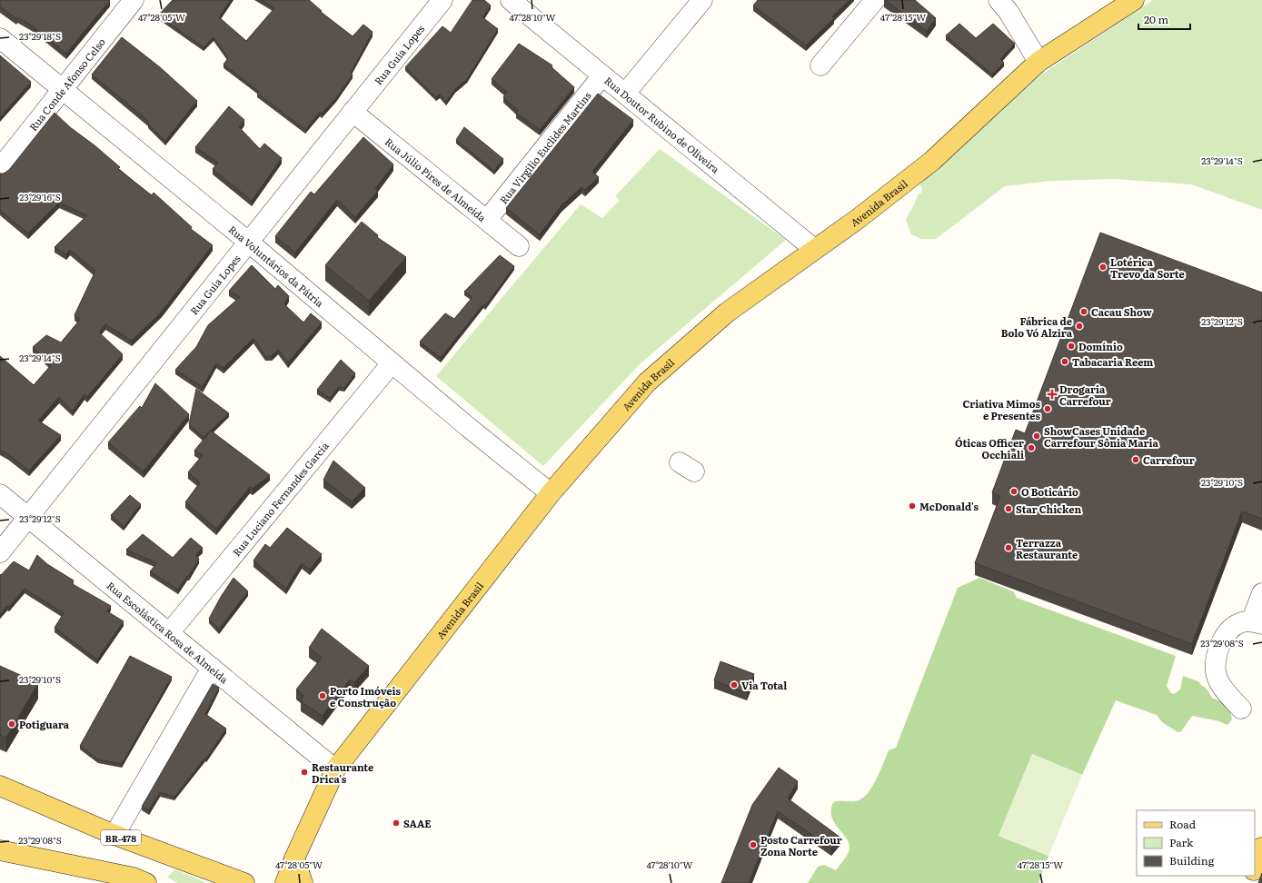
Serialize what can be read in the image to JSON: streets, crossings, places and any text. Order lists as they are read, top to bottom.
{
  "streets": {
    "main road": ["Avenida Brasil", "BR-478"],
    "street": [
      "Rua Guia Lopes",
      "Rua Conde Afonso Celso",
      "Rua Doutor Rubino de Oliveira",
      "Rua Virgilio Euclides Martins",
      "Rua Júlio Pires de Almeida",
      "Rua Voluntários da Pátria",
      "Rua Luciano Fernandes Garcia",
      "Rua Escolástica Rosa de Almeida"
    ]
  },
  "crossings": [
    ["Rua Guia Lopes", "Rua Júlio Pires de Almeida"],
    ["Rua Guia Lopes", "Rua Voluntários da Pátria"],
    ["Rua Guia Lopes", "Rua Escolástica Rosa de Almeida"],
    ["Rua Conde Afonso Celso", "Rua Voluntários da Pátria"],
    ["Rua Doutor Rubino de Oliveira", "Rua Virgilio Euclides Martins"],
    ["Rua Doutor Rubino de Oliveira", "Avenida Brasil"],
    ["Rua Virgilio Euclides Martins", "Rua Júlio Pires de Almeida"],
    ["Avenida Brasil", "Rua Voluntários da Pátria"],
    ["Avenida Brasil", "Rua Escolástica Rosa de Almeida"],
    ["Rua Voluntários da Pátria", "Rua Luciano Fernandes Garcia"],
    ["Rua Luciano Fernandes Garcia", "Rua Escolástica Rosa de Almeida"]
  ],
  "places": {
    "other": [
      "Lotérica Trevo da Sorte",
      "Cacau Show",
      "Fábrica de Bolo Vó Alzira",
      "Domínio",
      "Tabacaria Reem",
      "Criativa Mimos e Presentes",
      "ShowCases Unidade Carrefour Sônia Maria",
      "Óticas Officer Occhiali",
      "Carrefour",
      "O Boticário",
      "McDonald's",
      "Star Chicken",
      "Terrazza Restaurante",
      "Via Total",
      "Porto Imóveis e Construção",
      "Potiguara",
      "Restaurante Drica's",
      "SAAE",
      "Posto Carrefour Zona Norte"
    ],
    "health": ["Drogaria Carrefour"]
  },
  "legend": ["Road", "Park", "Building"],
  "scale_bar": "20 m",
  "coordinates": [
    "47°28'05\"W",
    "47°28'10\"W",
    "47°28'15\"W",
    "23°29'18\"S",
    "23°29'14\"S",
    "23°29'16\"S",
    "23°29'12\"S",
    "23°29'10\"S",
    "23°29'08\"S"
  ]
}
